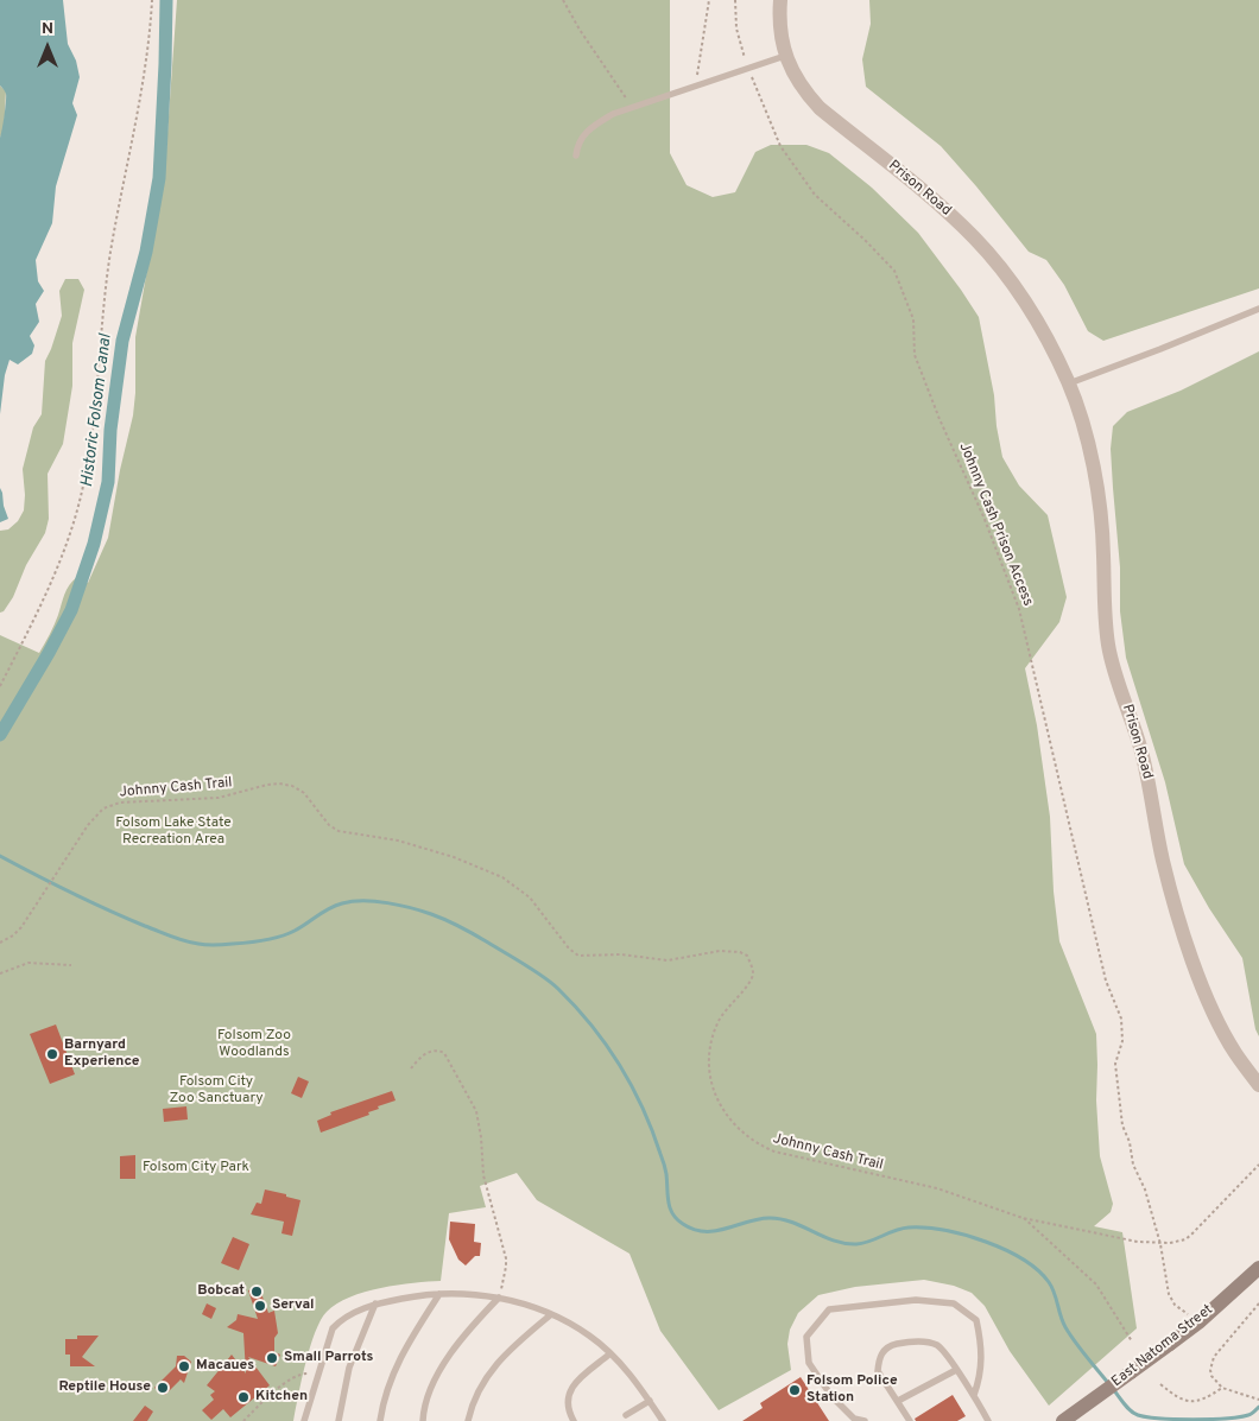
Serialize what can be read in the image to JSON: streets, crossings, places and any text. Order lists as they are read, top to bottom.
{
  "streets": {
    "main road": ["East Natoma Street"],
    "street": ["Prison Road"],
    "path": ["Johnny Cash Prison Access", "Johnny Cash Trail"]
  },
  "crossings": [
    ["Johnny Cash Prison Access", "Johnny Cash Trail"],
    ["Johnny Cash Prison Access", "East Natoma Street"]
  ],
  "water": ["Historic Folsom Canal"],
  "parks": [
    "Folsom Lake State Recreation Area",
    "Folsom Zoo Woodlands",
    "Folsom City Zoo Sanctuary",
    "Folsom City Park"
  ],
  "places": [
    "Barnyard Experience",
    "Bobcat",
    "Serval",
    "Small Parrots",
    "Macaues",
    "Reptile House",
    "Folsom Police Station",
    "Kitchen"
  ],
  "north": "top"
}
